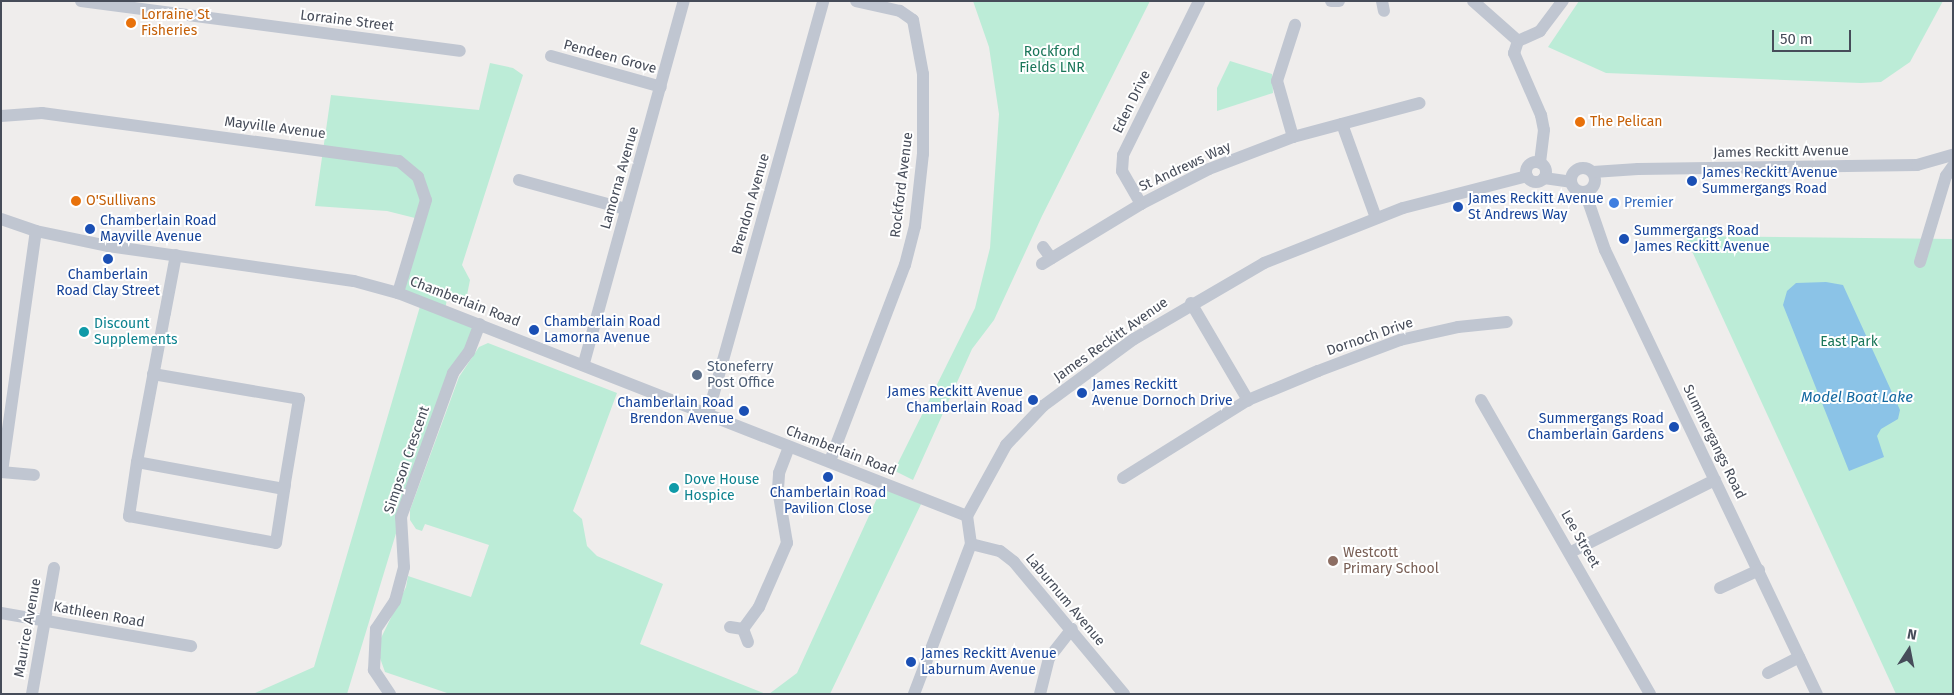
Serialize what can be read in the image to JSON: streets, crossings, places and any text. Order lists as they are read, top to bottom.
{
  "streets": {
    "street": [
      "Lorraine Street",
      "Pendeen Grove",
      "Eden Drive",
      "Mayville Avenue",
      "James Reckitt Avenue",
      "St Andrews Way",
      "Lamorna Avenue",
      "Rockford Avenue",
      "Brendon Avenue",
      "Chamberlain Road",
      "Dornoch Drive",
      "Summergangs Road",
      "Simpson Crescent",
      "Lee Street",
      "Laburnum Avenue",
      "Kathleen Road",
      "Maurice Avenue"
    ]
  },
  "crossings": [
    ["Pendeen Grove", "Lamorna Avenue"],
    ["Eden Drive", "St Andrews Way"],
    ["Mayville Avenue", "Chamberlain Road"],
    ["James Reckitt Avenue", "Chamberlain Road"],
    ["James Reckitt Avenue", "Summergangs Road"],
    ["Lamorna Avenue", "Chamberlain Road"],
    ["Rockford Avenue", "Chamberlain Road"],
    ["Brendon Avenue", "Chamberlain Road"],
    ["Chamberlain Road", "Simpson Crescent"],
    ["Kathleen Road", "Maurice Avenue"]
  ],
  "water": ["Model Boat Lake"],
  "parks": ["Rockford Fields LNR", "East Park"],
  "places": [
    "Lorraine St Fisheries",
    "The Pelican",
    "James Reckitt Avenue Summergangs Road",
    "O'Sullivans",
    "Premier",
    "James Reckitt Avenue St Andrews Way",
    "Chamberlain Road Mayville Avenue",
    "Summergangs Road James Reckitt Avenue",
    "Chamberlain Road Clay Street",
    "Chamberlain Road Lamorna Avenue",
    "Discount Supplements",
    "Stoneferry Post Office",
    "James Reckitt Avenue Dornoch Drive",
    "James Reckitt Avenue Chamberlain Road",
    "Chamberlain Road Brendon Avenue",
    "Summergangs Road Chamberlain Gardens",
    "Chamberlain Road Pavilion Close",
    "Dove House Hospice",
    "Westcott Primary School",
    "James Reckitt Avenue Laburnum Avenue"
  ],
  "scale_bar": "50 m",
  "north": "top"
}
